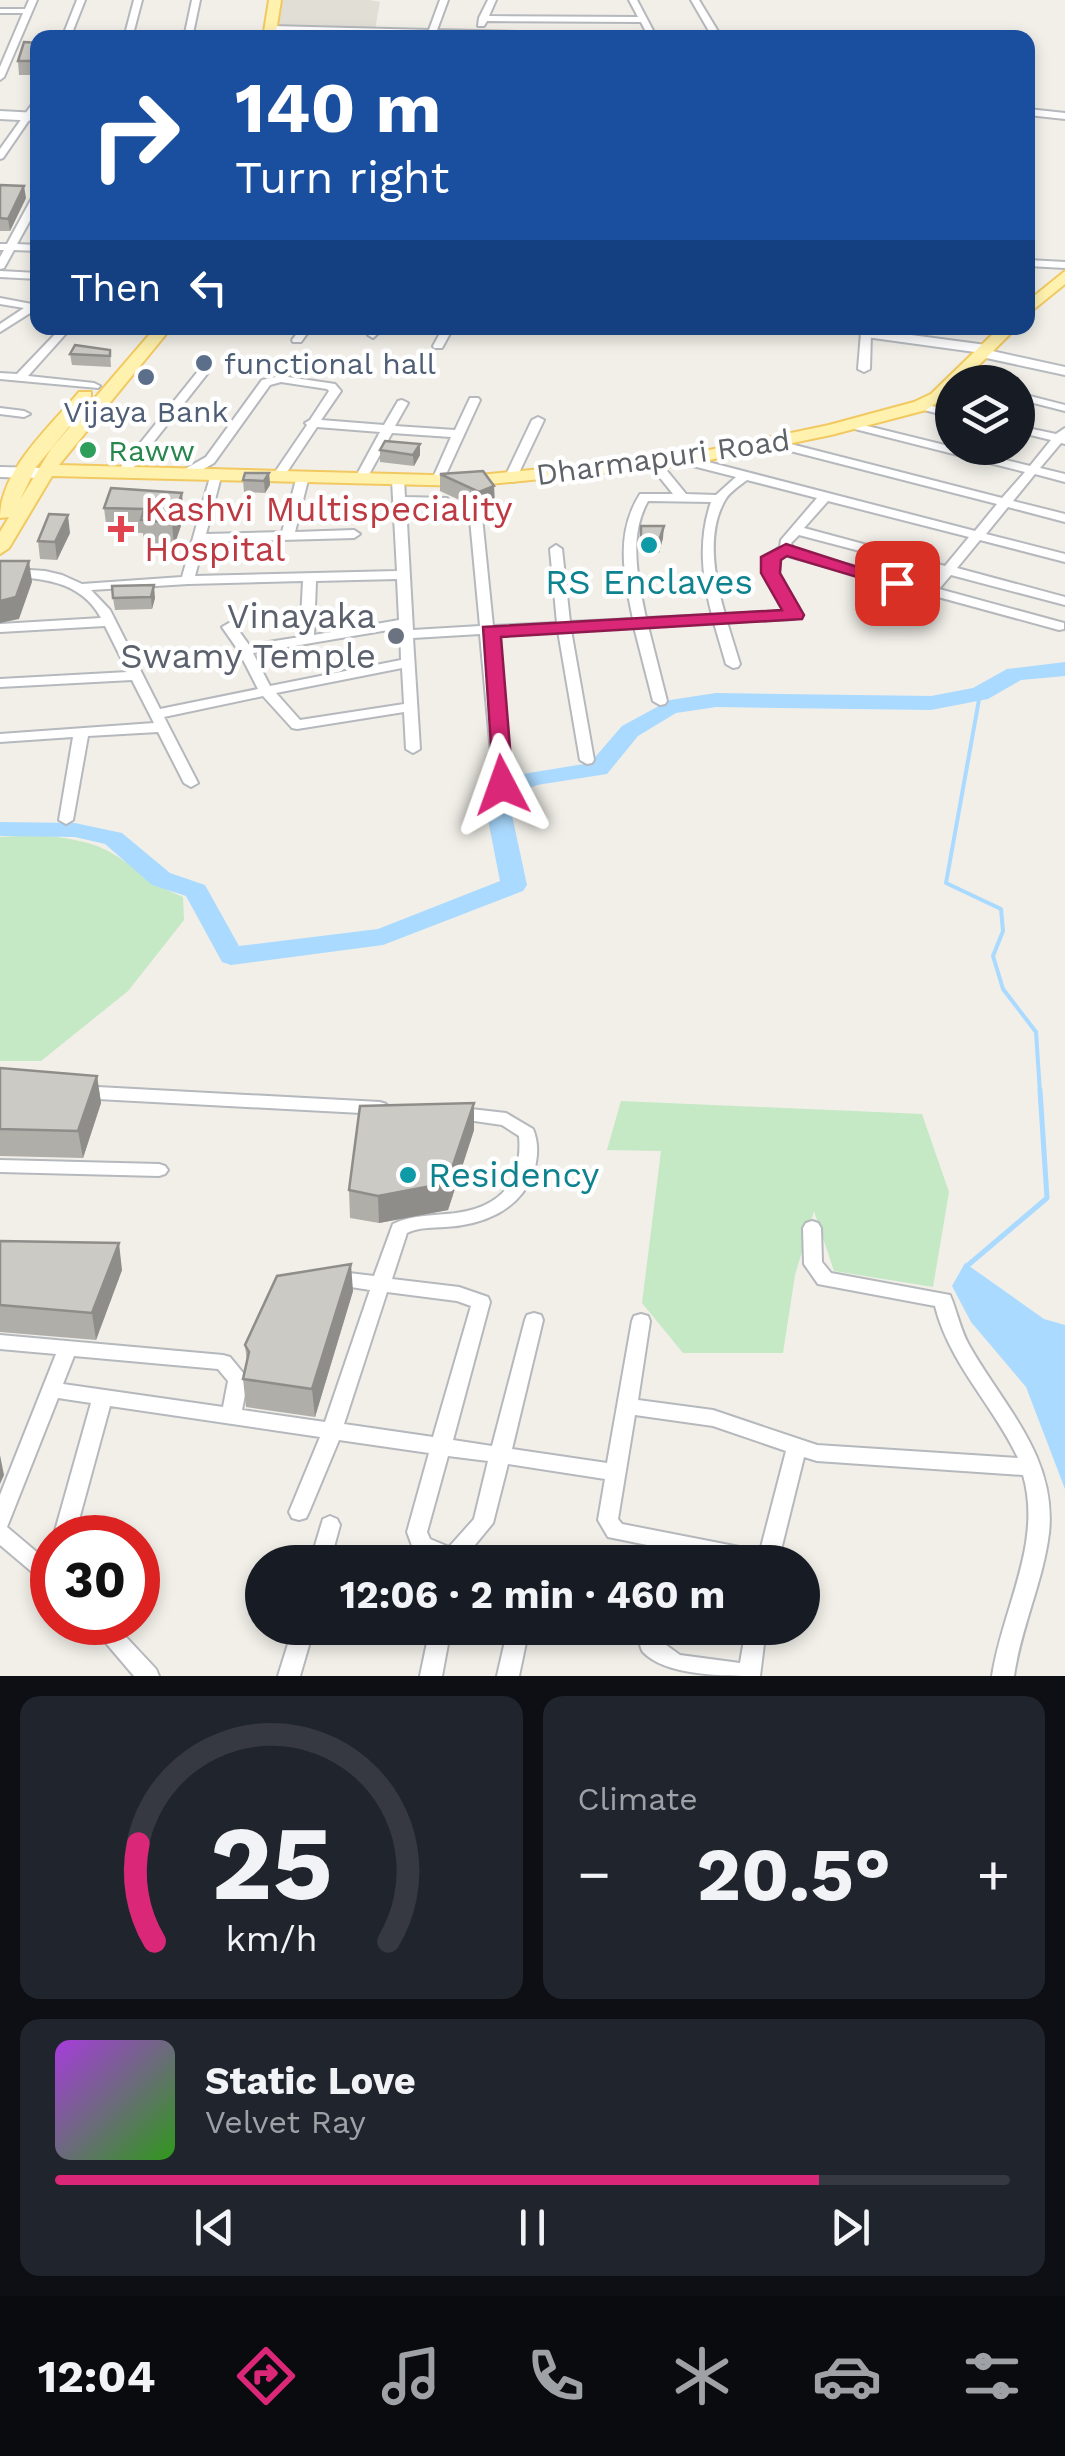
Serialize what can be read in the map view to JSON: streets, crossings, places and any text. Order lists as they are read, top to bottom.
{
  "streets": {
    "main road": ["Dharmapuri Road"]
  },
  "places": {
    "other": [
      "functional hall",
      "Vijaya Bank",
      "Raww",
      "RS Enclaves",
      "Vinayaka Swamy Temple",
      "Residency"
    ],
    "health": ["Kashvi Multispeciality Hospital"]
  },
  "page": {
    "turn": ["140 m", "Turn right"],
    "then": "Then",
    "limit": "30",
    "trip": "12:06 · 2 min · 460 m",
    "tile": "Climate",
    "heat": ["−", "20.5°", "+"],
    "song": ["Static Love", "Velvet Ray"],
    "tabs": "12:04",
    "gauge": ["25", "km/h"]
  }
}
